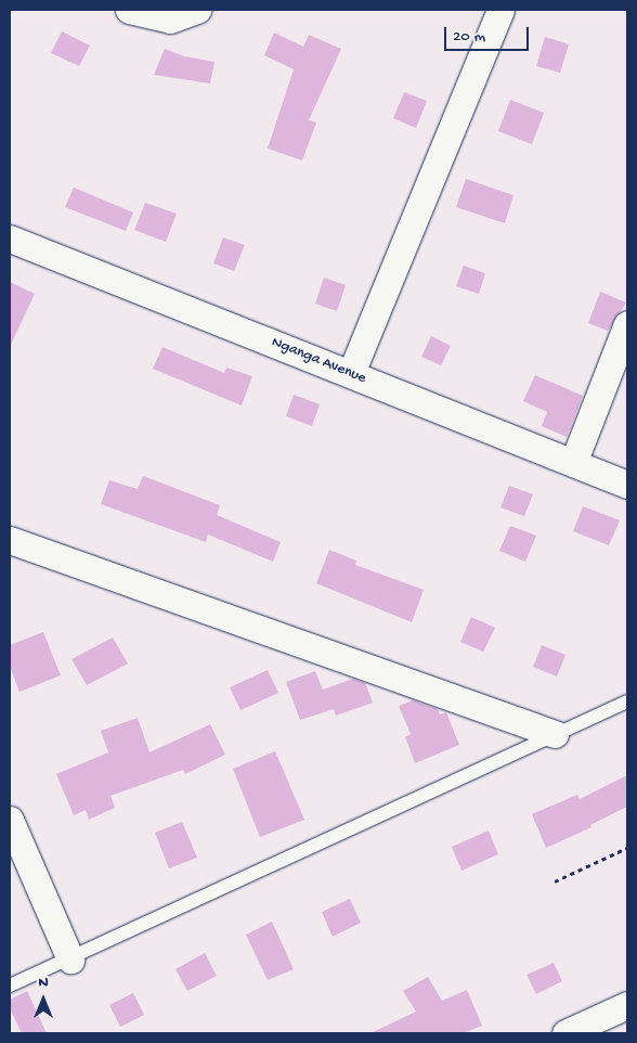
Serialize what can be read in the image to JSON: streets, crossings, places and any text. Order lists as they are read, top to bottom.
{
  "streets": {
    "street": ["Nganga Avenue"]
  },
  "scale_bar": "20 m",
  "north": "top"
}
